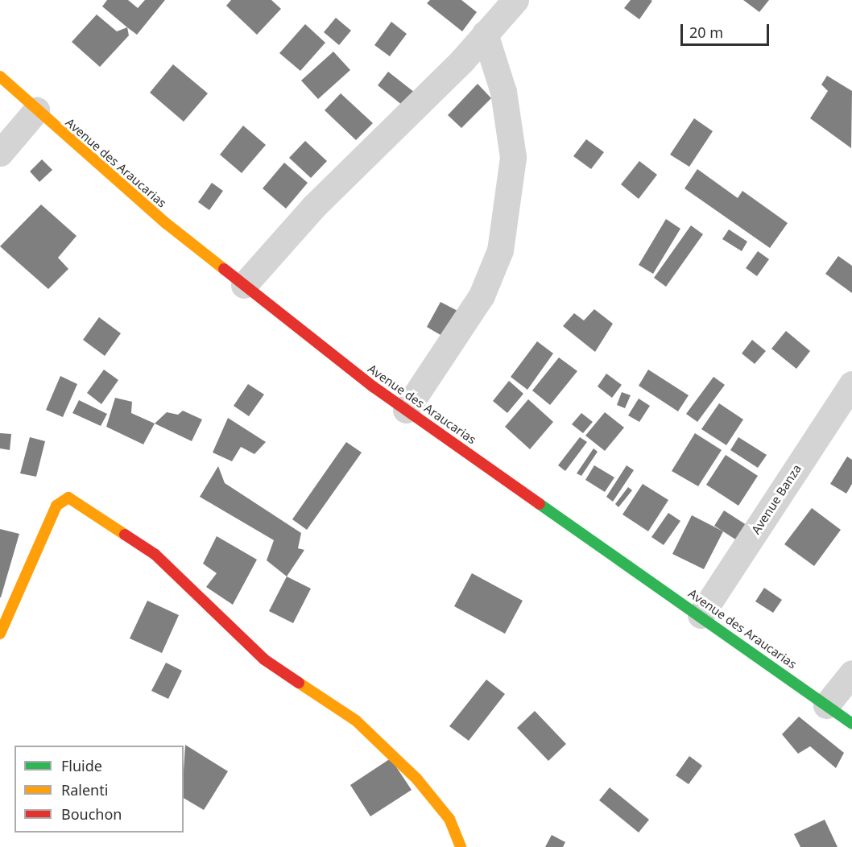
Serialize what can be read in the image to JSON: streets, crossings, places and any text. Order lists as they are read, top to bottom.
{
  "streets": {
    "street": ["Avenue des Araucarias", "Avenue Banza"]
  },
  "crossings": [
    ["Avenue des Araucarias", "Avenue Banza"]
  ],
  "legend": ["Fluide", "Ralenti", "Bouchon"],
  "scale_bar": "20 m"
}
